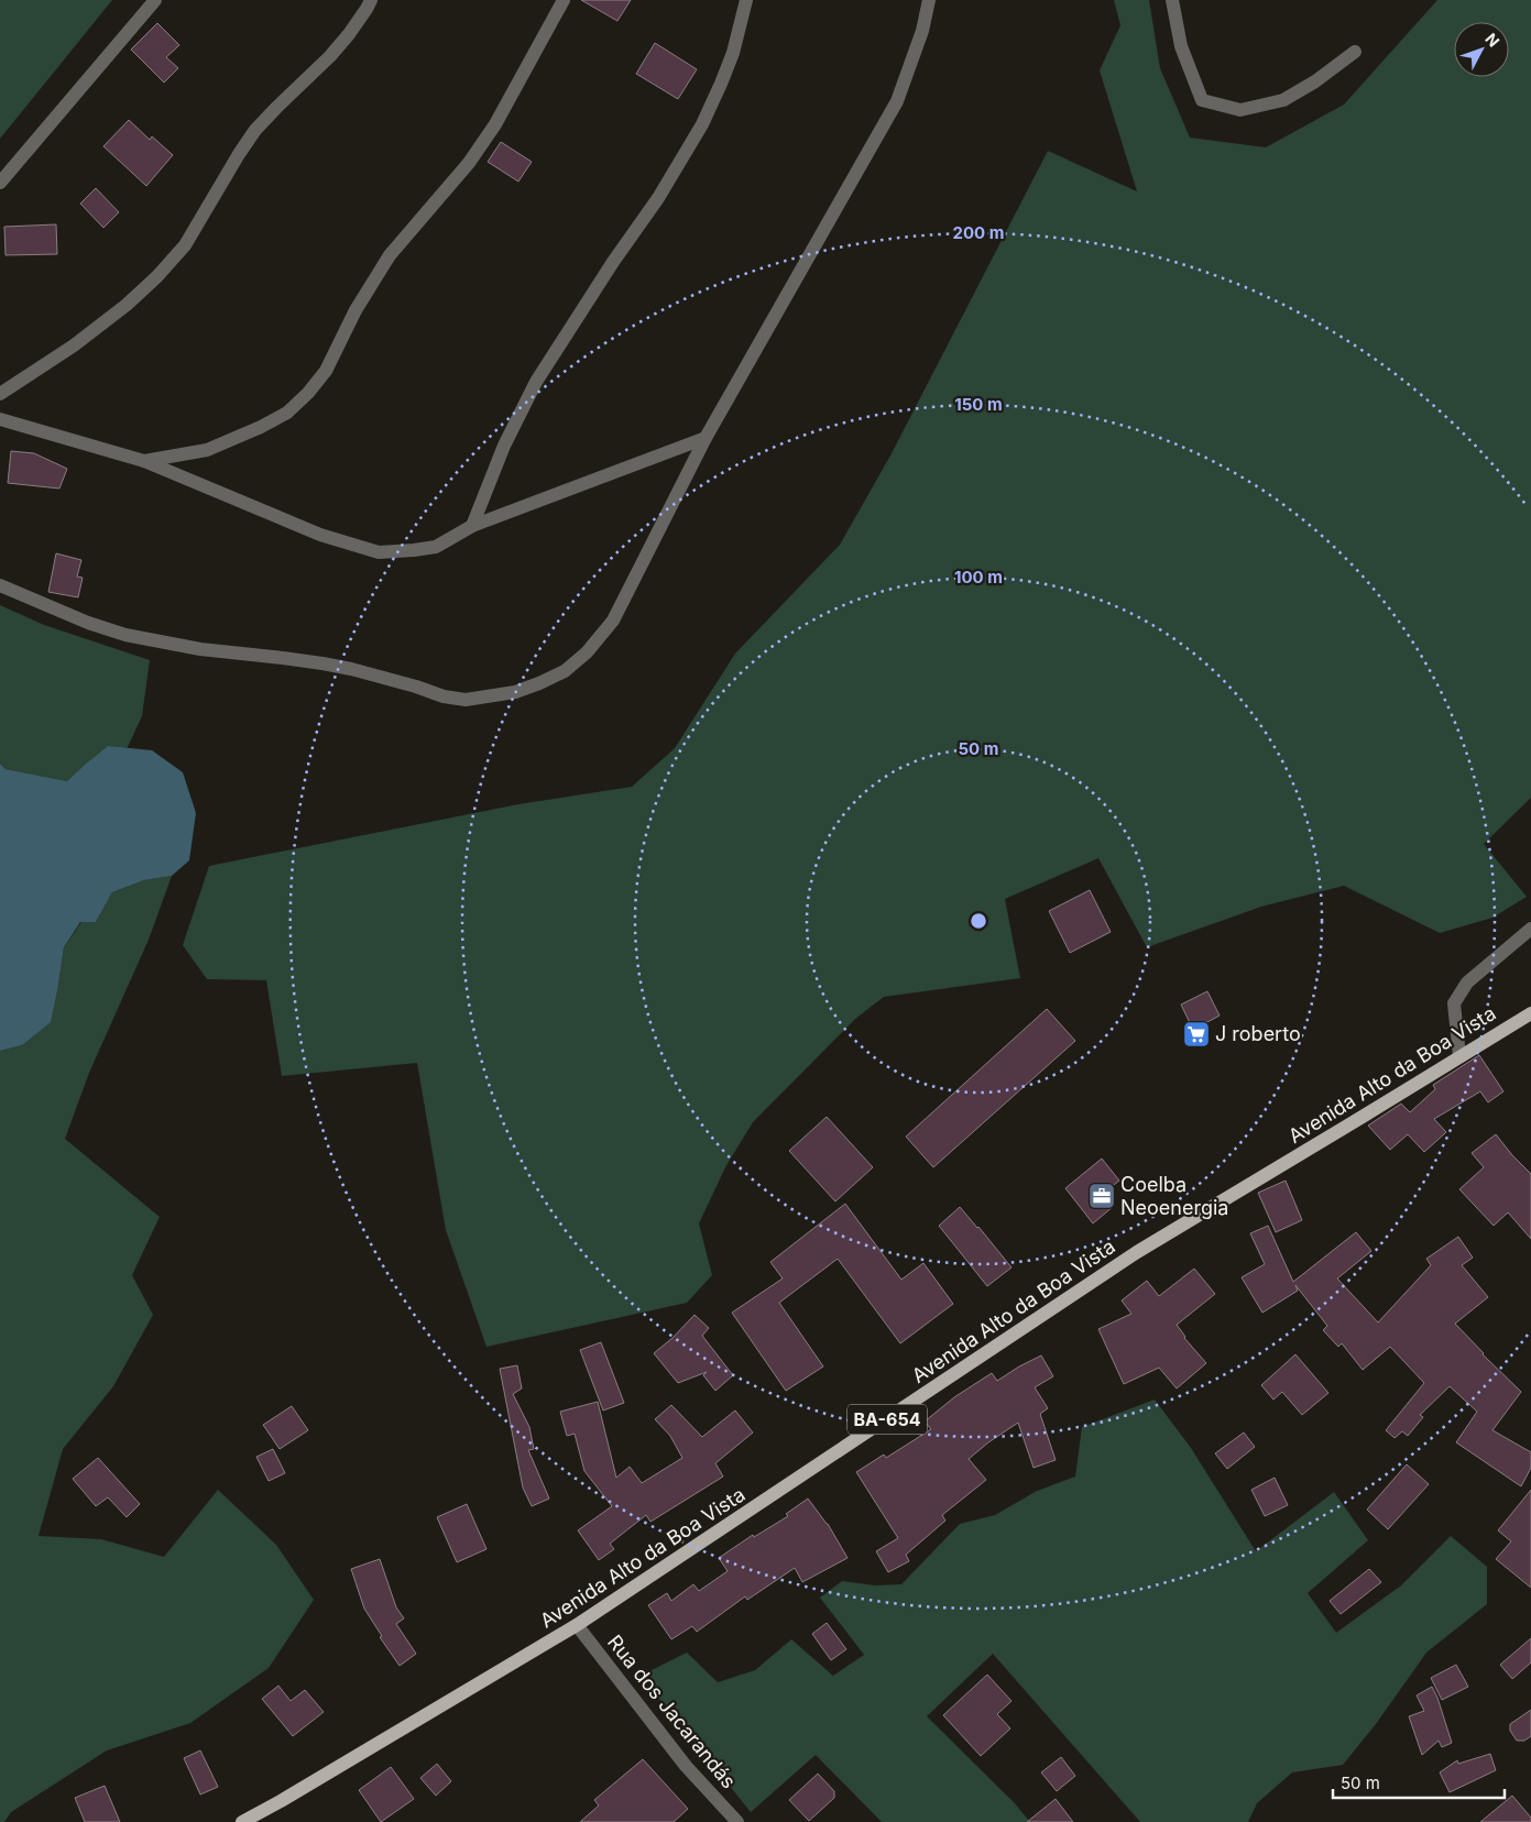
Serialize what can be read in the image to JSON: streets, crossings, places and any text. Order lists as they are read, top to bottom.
{
  "streets": {
    "main road": ["Avenida Alto da Boa Vista", "BA-654"],
    "street": ["Rua dos Jacarandás"]
  },
  "crossings": [
    ["Avenida Alto da Boa Vista", "Rua dos Jacarandás"]
  ],
  "places": {
    "supermarket": ["J roberto"],
    "office": ["Coelba Neoenergia"]
  },
  "scale_bar": "50 m",
  "north": "top right",
  "rings": [
    "200 m",
    "150 m",
    "100 m",
    "50 m"
  ]
}
